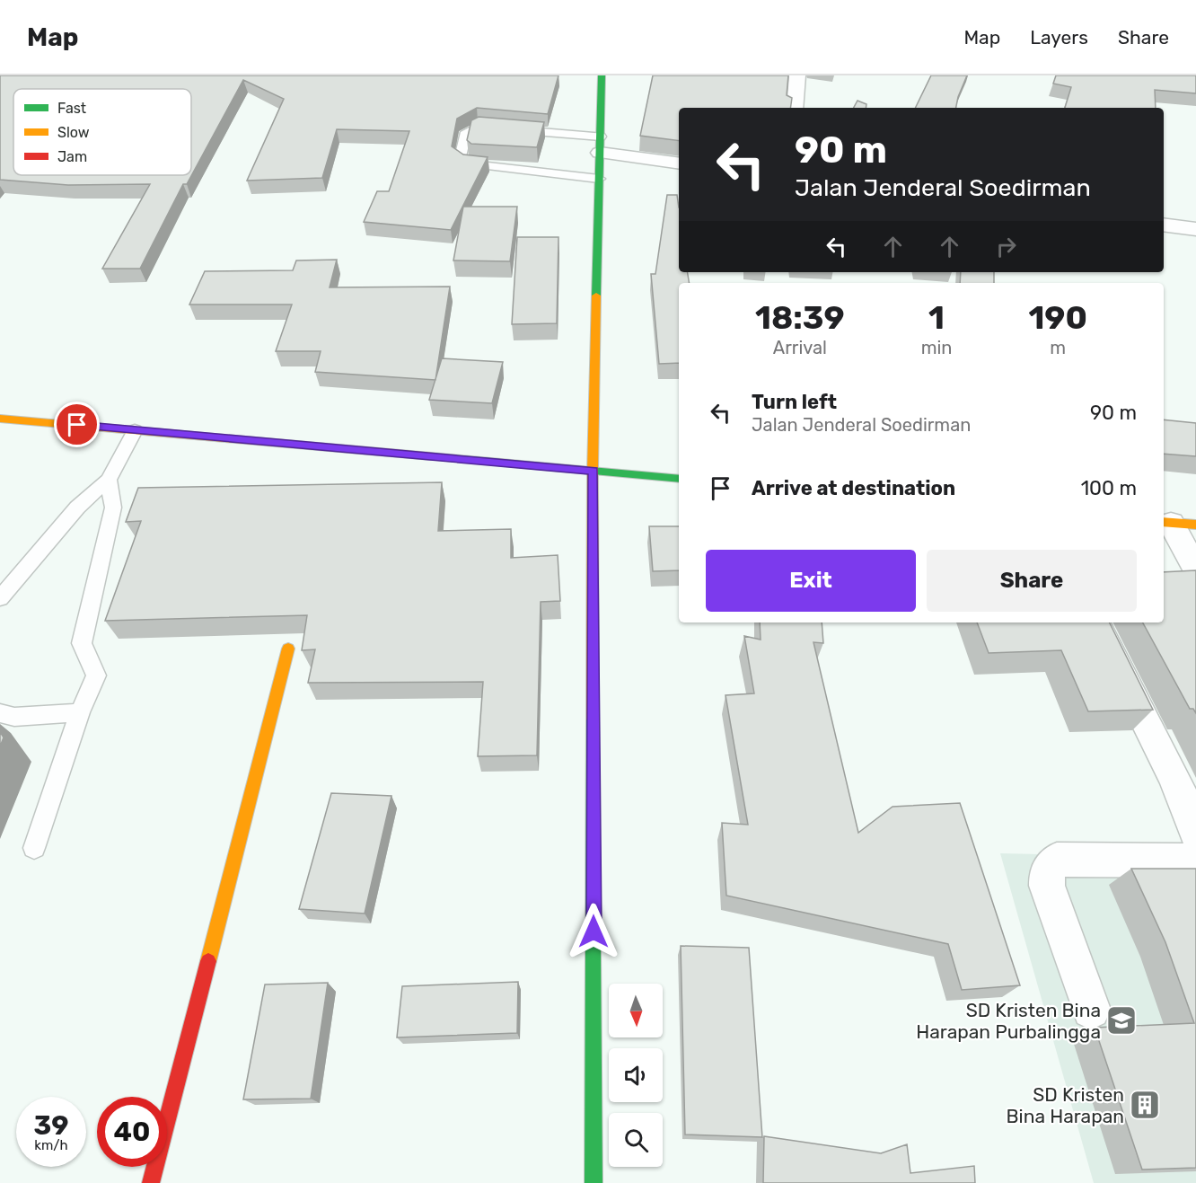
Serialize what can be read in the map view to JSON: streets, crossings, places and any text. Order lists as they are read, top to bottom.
{
  "places": {
    "school or university": ["SD Kristen Bina Harapan Purbalingga"],
    "building": ["SD Kristen Bina Harapan"]
  },
  "legend": ["Fast", "Slow", "Jam"],
  "north": "bottom",
  "page": {
    "header": "Map",
    "nav": ["Map", "Layers", "Share"],
    "turn": ["90 m", "Jalan Jenderal Soedirman"],
    "eta": [
      "18:39",
      "Arrival",
      "1",
      "min",
      "190",
      "m"
    ],
    "list": [
      {
        "name": "Turn left",
        "note": "Jalan Jenderal Soedirman",
        "value": "90 m"
      },
      {
        "name": "Arrive at destination",
        "value": "100 m"
      }
    ],
    "buttons": ["Exit", "Share"],
    "speed": "39 km/h",
    "limit": "40"
  }
}
